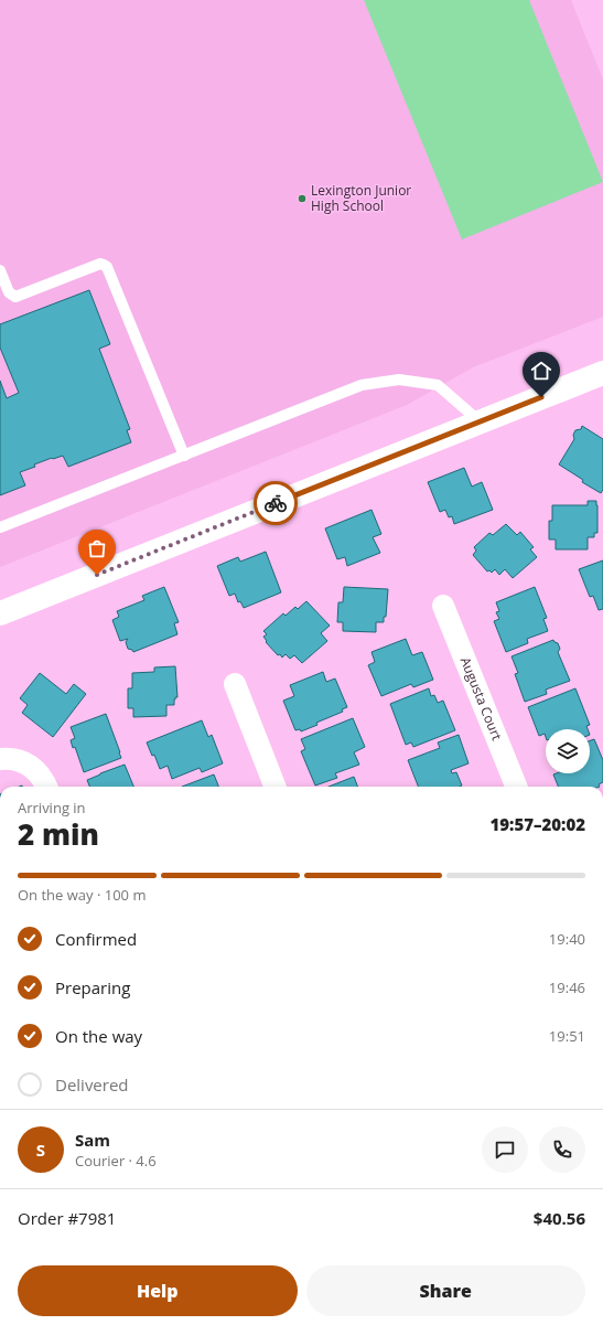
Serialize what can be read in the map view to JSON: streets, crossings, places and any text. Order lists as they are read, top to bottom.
{
  "streets": {
    "street": ["Augusta Court"]
  },
  "places": ["Lexington Junior High School"],
  "page": {
    "heading": ["2 min", "Arriving in", "19:57–20:02"],
    "panel": [
      "Sam",
      "Courier · 4.6",
      "Order #7981",
      "$40.56"
    ],
    "bar": "On the way · 100 m",
    "list": [
      ["Confirmed", "19:40"],
      ["Preparing", "19:46"],
      ["On the way", "19:51"],
      "Delivered"
    ],
    "round": "S",
    "buttons": ["Help", "Share"]
  }
}
